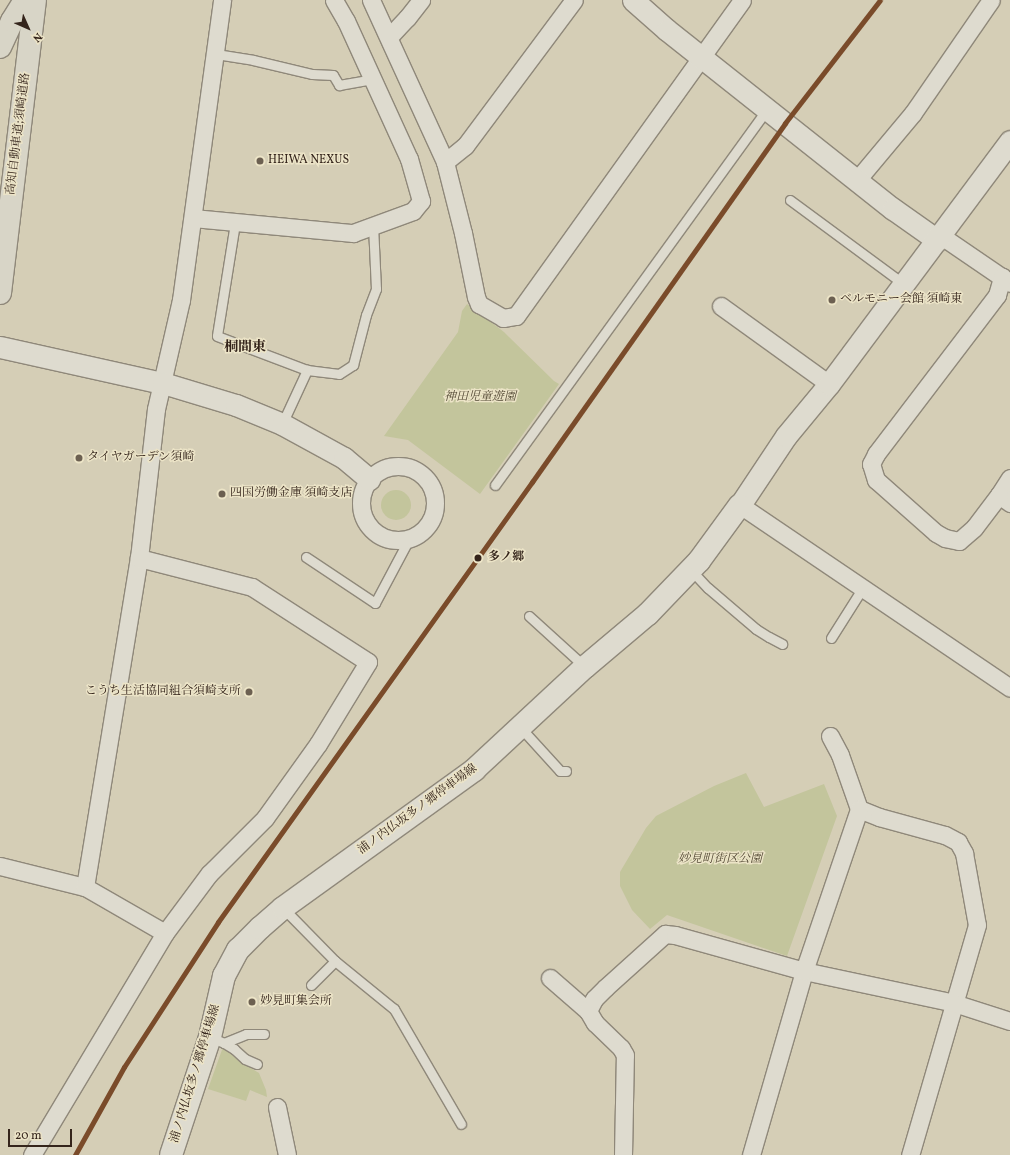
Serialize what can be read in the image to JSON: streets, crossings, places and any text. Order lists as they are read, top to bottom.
{
  "streets": {
    "highway": ["高知自動車道;須崎道路"],
    "main road": ["浦ノ内仏坂多ノ郷停車場線"]
  },
  "districts": ["桐間東"],
  "parks": ["神田児童遊園", "妙見町街区公園"],
  "places": [
    "HEIWA NEXUS",
    "ベルモニー会館 須崎東",
    "タイヤガーデン須崎",
    "四国労働金庫 須崎支店",
    "多ノ郷",
    "こうち生活協同組合須崎支所",
    "妙見町集会所"
  ],
  "scale_bar": "20 m",
  "north": "bottom right"
}
